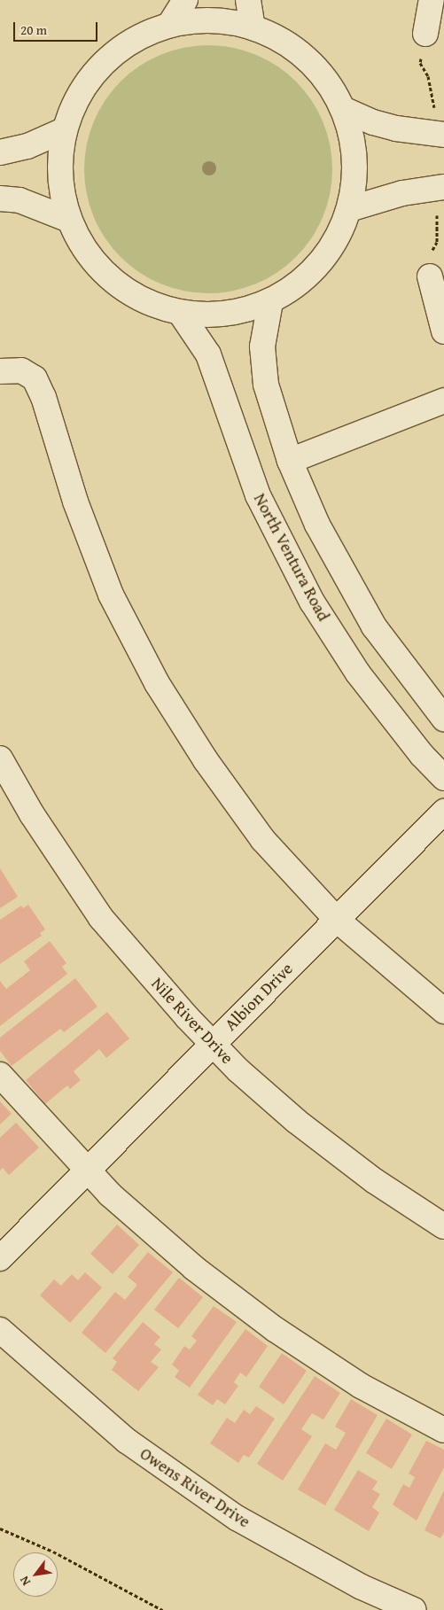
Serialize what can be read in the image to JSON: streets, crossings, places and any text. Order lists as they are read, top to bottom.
{
  "streets": {
    "street": [
      "North Ventura Road",
      "Albion Drive",
      "Nile River Drive",
      "Owens River Drive"
    ]
  },
  "crossings": [
    ["Albion Drive", "Nile River Drive"]
  ],
  "scale_bar": "20 m",
  "north": "bottom left"
}
